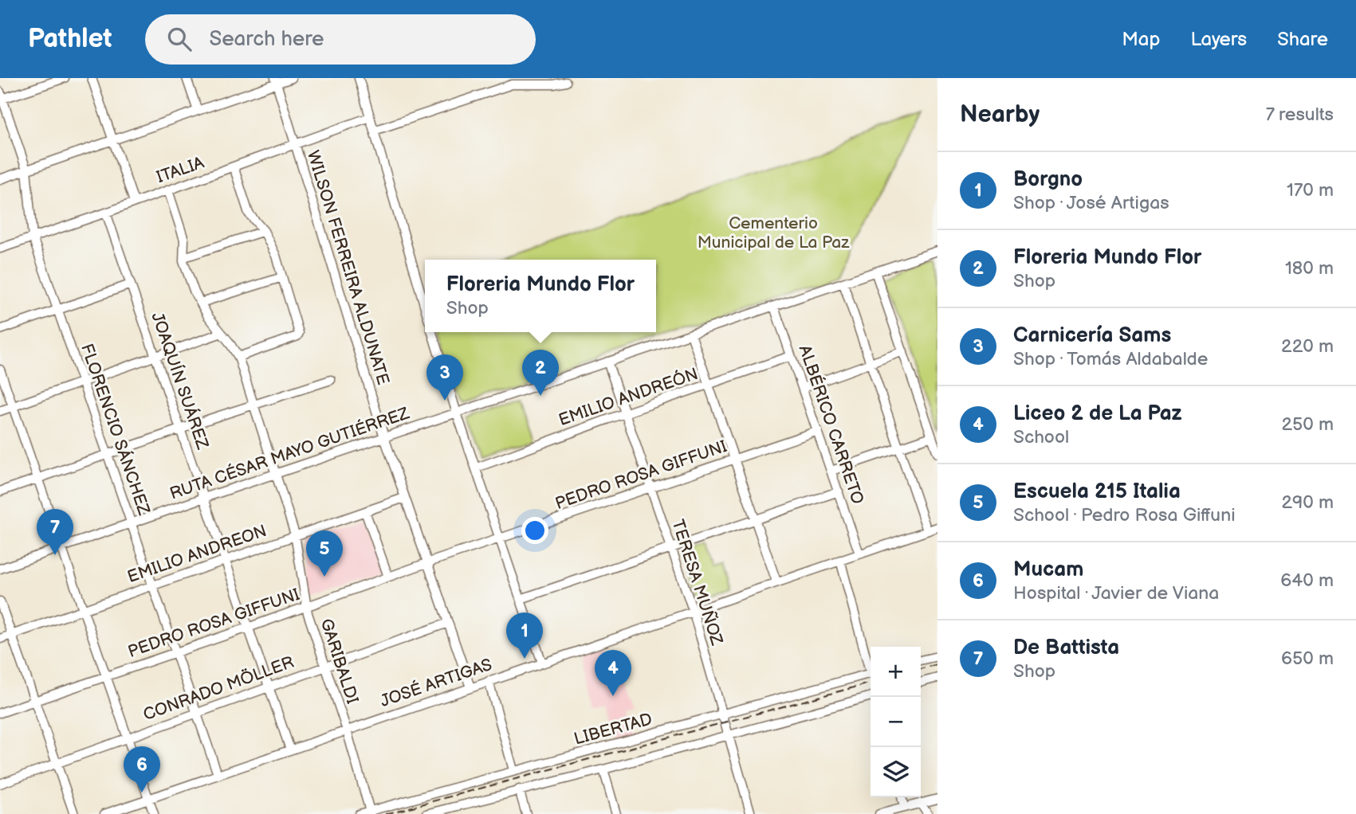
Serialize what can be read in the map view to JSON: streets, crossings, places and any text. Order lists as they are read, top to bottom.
{
  "streets": {
    "street": [
      "ITALIA",
      "WILSON FERREIRA ALDUNATE",
      "JOAQUÍN SUÁREZ",
      "EMILIO ANDREÓN",
      "ALBÉRICO CARRETO",
      "FLORENCIO SÁNCHEZ",
      "RUTA CÉSAR MAYO GUTIÉRREZ",
      "PEDRO ROSA GIFFUNI",
      "EMILIO ANDREON",
      "TERESA MUÑOZ",
      "GARIBALDI",
      "JOSÉ ARTIGAS",
      "CONRADO MÖLLER",
      "LIBERTAD"
    ]
  },
  "crossings": [
    ["ITALIA", "WILSON FERREIRA ALDUNATE"],
    ["ITALIA", "JOAQUÍN SUÁREZ"],
    ["ITALIA", "FLORENCIO SÁNCHEZ"],
    ["ITALIA", "GARIBALDI"],
    ["WILSON FERREIRA ALDUNATE", "RUTA CÉSAR MAYO GUTIÉRREZ"],
    ["WILSON FERREIRA ALDUNATE", "PEDRO ROSA GIFFUNI"],
    ["WILSON FERREIRA ALDUNATE", "EMILIO ANDREON"],
    ["WILSON FERREIRA ALDUNATE", "JOSÉ ARTIGAS"],
    ["WILSON FERREIRA ALDUNATE", "CONRADO MÖLLER"],
    ["JOAQUÍN SUÁREZ", "RUTA CÉSAR MAYO GUTIÉRREZ"],
    ["JOAQUÍN SUÁREZ", "PEDRO ROSA GIFFUNI"],
    ["JOAQUÍN SUÁREZ", "EMILIO ANDREON"],
    ["JOAQUÍN SUÁREZ", "JOSÉ ARTIGAS"],
    ["JOAQUÍN SUÁREZ", "CONRADO MÖLLER"],
    ["EMILIO ANDREÓN", "ALBÉRICO CARRETO"],
    ["EMILIO ANDREÓN", "TERESA MUÑOZ"],
    ["ALBÉRICO CARRETO", "RUTA CÉSAR MAYO GUTIÉRREZ"],
    ["ALBÉRICO CARRETO", "PEDRO ROSA GIFFUNI"],
    ["ALBÉRICO CARRETO", "JOSÉ ARTIGAS"],
    ["FLORENCIO SÁNCHEZ", "RUTA CÉSAR MAYO GUTIÉRREZ"],
    ["FLORENCIO SÁNCHEZ", "PEDRO ROSA GIFFUNI"],
    ["FLORENCIO SÁNCHEZ", "EMILIO ANDREON"],
    ["FLORENCIO SÁNCHEZ", "JOSÉ ARTIGAS"],
    ["FLORENCIO SÁNCHEZ", "CONRADO MÖLLER"],
    ["RUTA CÉSAR MAYO GUTIÉRREZ", "TERESA MUÑOZ"],
    ["RUTA CÉSAR MAYO GUTIÉRREZ", "GARIBALDI"],
    ["PEDRO ROSA GIFFUNI", "TERESA MUÑOZ"],
    ["PEDRO ROSA GIFFUNI", "GARIBALDI"],
    ["EMILIO ANDREON", "GARIBALDI"],
    ["TERESA MUÑOZ", "JOSÉ ARTIGAS"],
    ["TERESA MUÑOZ", "LIBERTAD"],
    ["GARIBALDI", "JOSÉ ARTIGAS"],
    ["GARIBALDI", "CONRADO MÖLLER"],
    ["GARIBALDI", "LIBERTAD"]
  ],
  "parks": ["Cementerio Municipal de La Paz"],
  "page": {
    "header": "Pathlet",
    "search": "Search here",
    "nav": ["Map", "Layers", "Share"],
    "heading": ["Nearby", "7 results"],
    "list": [
      {
        "mark": "1",
        "name": "Borgno",
        "note": "Shop · José Artigas",
        "value": "170 m"
      },
      {
        "mark": "2",
        "name": "Floreria Mundo Flor",
        "note": "Shop",
        "value": "180 m"
      },
      {
        "mark": "3",
        "name": "Carnicería Sams",
        "note": "Shop · Tomás Aldabalde",
        "value": "220 m"
      },
      {
        "mark": "4",
        "name": "Liceo 2 de La Paz",
        "note": "School",
        "value": "250 m"
      },
      {
        "mark": "5",
        "name": "Escuela 215 Italia",
        "note": "School · Pedro Rosa Giffuni",
        "value": "290 m"
      },
      {
        "mark": "6",
        "name": "Mucam",
        "note": "Hospital · Javier de Viana",
        "value": "640 m"
      },
      {
        "mark": "7",
        "name": "De Battista",
        "note": "Shop",
        "value": "650 m"
      }
    ],
    "popup": ["Floreria Mundo Flor", "Shop"],
    "pins": [
      "2",
      "3",
      "7",
      "5",
      "1",
      "4",
      "6"
    ],
    "map_buttons": ["+", "−"]
  }
}
